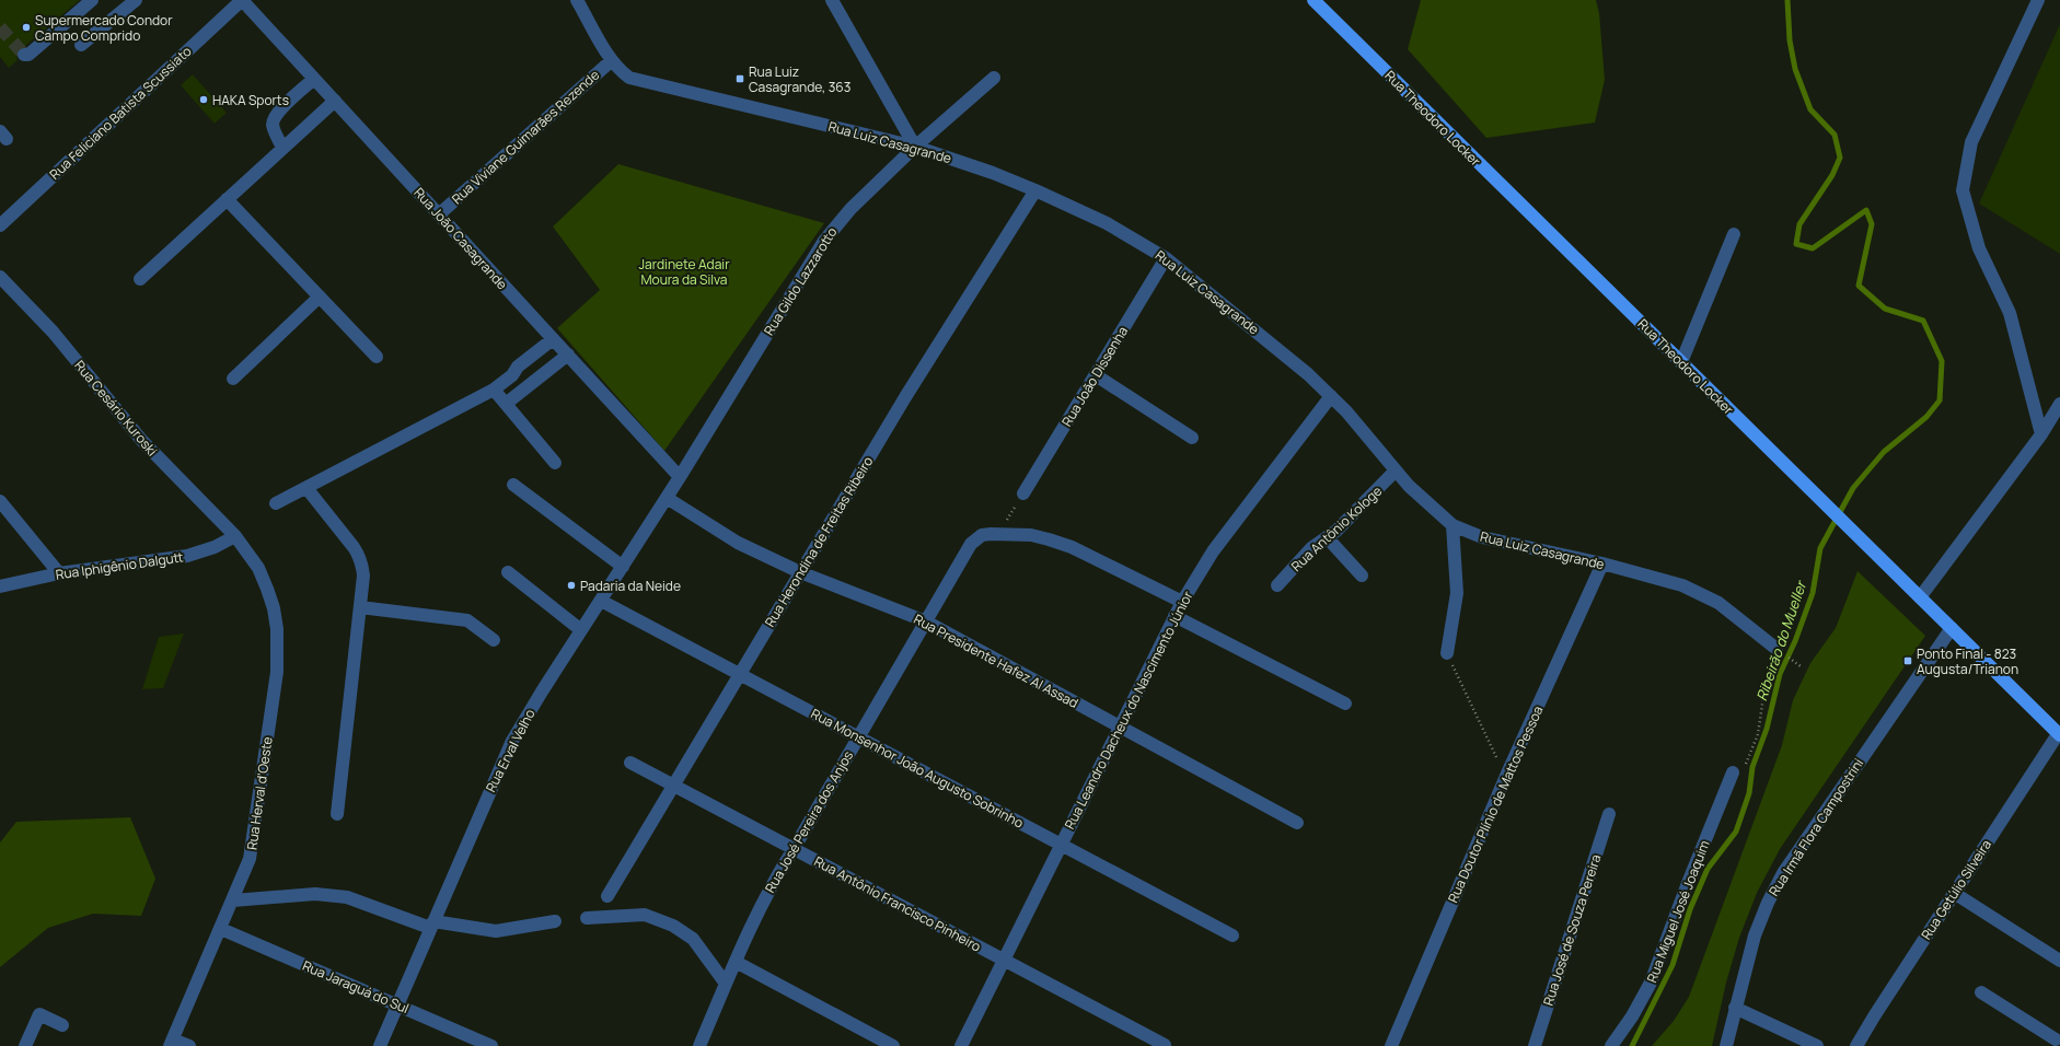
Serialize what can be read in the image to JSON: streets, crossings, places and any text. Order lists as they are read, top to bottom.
{
  "streets": {
    "main road": ["Rua Theodoro Locker"],
    "street": [
      "Rua Feliciano Batista Scussiato",
      "Rua Viviane Guimarães Rezende",
      "Rua Luiz Casagrande",
      "Rua João Casagrande",
      "Rua Gildo Lazzarotto",
      "Rua João Dissenha",
      "Rua Cesário Kuroski",
      "Rua Antônio Kologe",
      "Rua Herondina de Freitas Ribeiro",
      "Rua Iphigênio Dalgutt",
      "Rua Presidente Hafez Al Assad",
      "Rua Leandro Dacheux do Nascimento Júnior",
      "Rua Erval Velho",
      "Rua Monsenhor João Augusto Sobrinho",
      "Rua Herval d'Oeste",
      "Rua Doutor Plínio de Mattos Pessoa",
      "Rua José Pereira dos Anjos",
      "Rua Irmã Flora Campostrini",
      "Rua Getúlio Silveira",
      "Rua Antônio Francisco Pinheiro",
      "Rua Miguel José Joaquim",
      "Rua José de Souza Pereira",
      "Rua Jaraguá do Sul"
    ]
  },
  "crossings": [
    ["Rua Feliciano Batista Scussiato", "Rua João Casagrande"],
    ["Rua Theodoro Locker", "Rua Irmã Flora Campostrini"],
    ["Rua Theodoro Locker", "Rua Getúlio Silveira"],
    ["Rua Viviane Guimarães Rezende", "Rua Luiz Casagrande"],
    ["Rua Viviane Guimarães Rezende", "Rua João Casagrande"],
    ["Rua Luiz Casagrande", "Rua Gildo Lazzarotto"],
    ["Rua Luiz Casagrande", "Rua João Dissenha"],
    ["Rua Luiz Casagrande", "Rua Antônio Kologe"],
    ["Rua Luiz Casagrande", "Rua Herondina de Freitas Ribeiro"],
    ["Rua Luiz Casagrande", "Rua Leandro Dacheux do Nascimento Júnior"],
    ["Rua Luiz Casagrande", "Rua Doutor Plínio de Mattos Pessoa"],
    ["Rua João Casagrande", "Rua Gildo Lazzarotto"],
    ["Rua João Casagrande", "Rua Erval Velho"],
    ["Rua Gildo Lazzarotto", "Rua Erval Velho"],
    ["Rua Cesário Kuroski", "Rua Iphigênio Dalgutt"],
    ["Rua Cesário Kuroski", "Rua Herval d'Oeste"],
    ["Rua Herondina de Freitas Ribeiro", "Rua Presidente Hafez Al Assad"],
    ["Rua Herondina de Freitas Ribeiro", "Rua Monsenhor João Augusto Sobrinho"],
    ["Rua Herondina de Freitas Ribeiro", "Rua Antônio Francisco Pinheiro"],
    ["Rua Iphigênio Dalgutt", "Rua Herval d'Oeste"],
    ["Rua Presidente Hafez Al Assad", "Rua Leandro Dacheux do Nascimento Júnior"],
    ["Rua Presidente Hafez Al Assad", "Rua Erval Velho"],
    ["Rua Presidente Hafez Al Assad", "Rua José Pereira dos Anjos"],
    ["Rua Leandro Dacheux do Nascimento Júnior", "Rua Monsenhor João Augusto Sobrinho"],
    ["Rua Leandro Dacheux do Nascimento Júnior", "Rua Antônio Francisco Pinheiro"],
    ["Rua Erval Velho", "Rua Monsenhor João Augusto Sobrinho"],
    ["Rua Erval Velho", "Rua Jaraguá do Sul"],
    ["Rua Monsenhor João Augusto Sobrinho", "Rua José Pereira dos Anjos"],
    ["Rua Herval d'Oeste", "Rua Jaraguá do Sul"],
    ["Rua José Pereira dos Anjos", "Rua Antônio Francisco Pinheiro"]
  ],
  "water": ["Ribeirão do Mueller"],
  "parks": ["Jardinete Adair Moura da Silva"],
  "places": {
    "other": ["Supermercado Condor Campo Comprido", "HAKA Sports", "Padaria da Neide"],
    "transit": ["Rua Luiz Casagrande, 363", "Ponto Final - 823 Augusta/Trianon"]
  }
}
